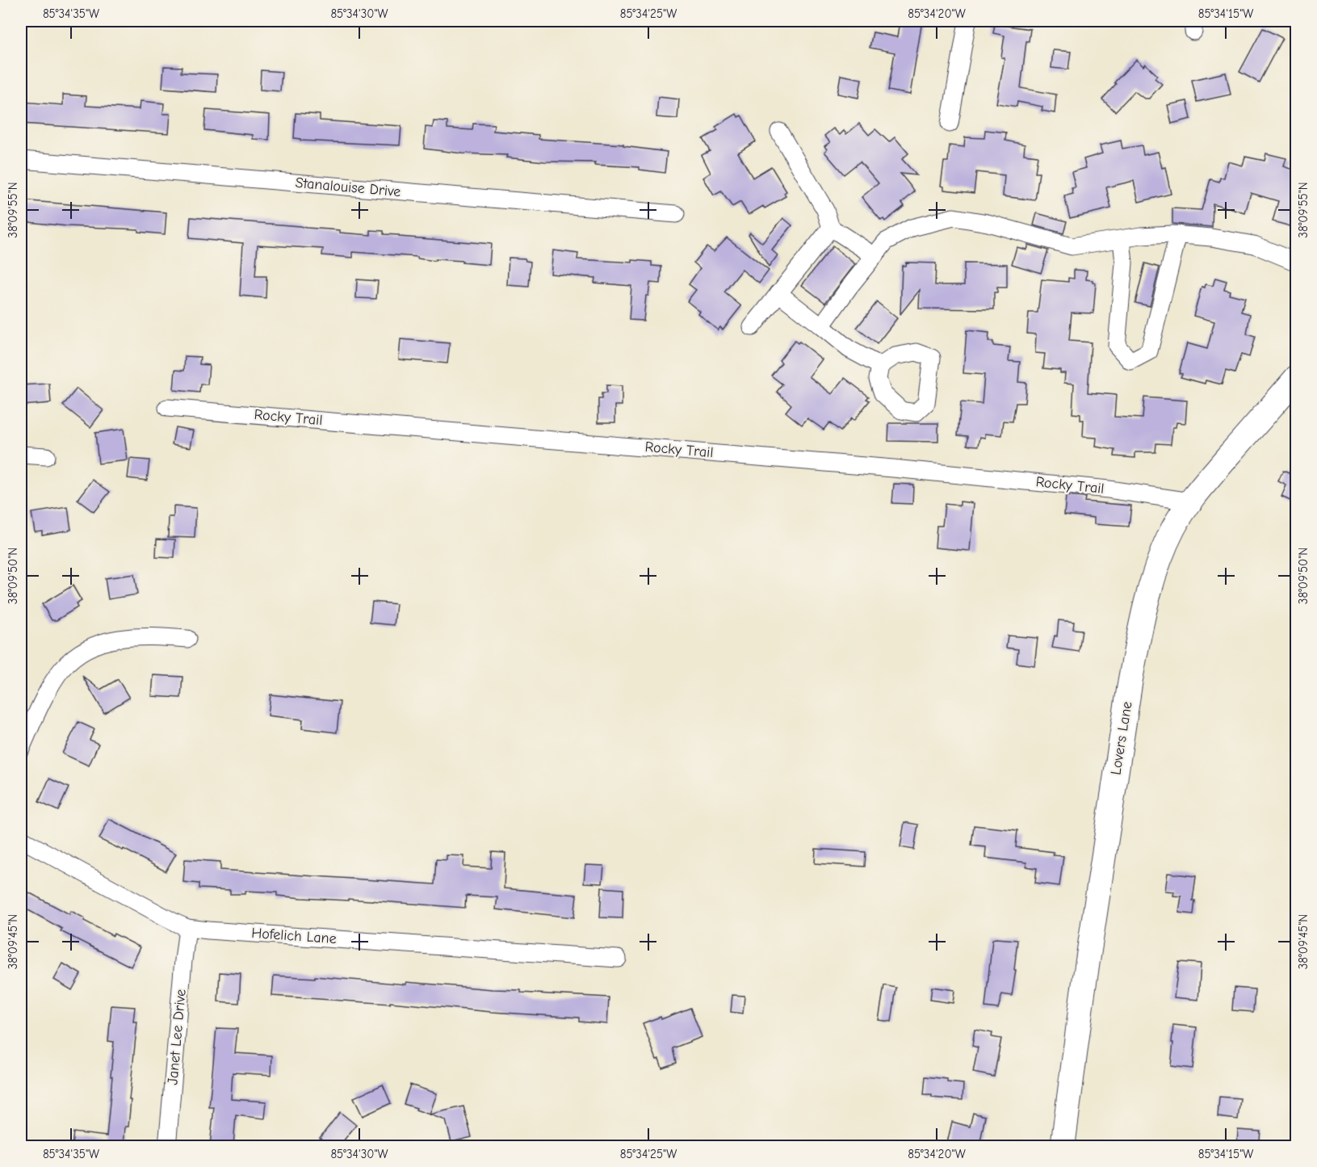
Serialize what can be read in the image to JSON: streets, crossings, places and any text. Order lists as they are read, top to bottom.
{
  "streets": {
    "main road": ["Lovers Lane"],
    "street": [
      "Stanalouise Drive",
      "Rocky Trail",
      "Hofelich Lane",
      "Janet Lee Drive"
    ]
  },
  "crossings": [
    ["Rocky Trail", "Lovers Lane"],
    ["Hofelich Lane", "Janet Lee Drive"]
  ],
  "coordinates": [
    "85°34'35\"W",
    "85°34'30\"W",
    "85°34'25\"W",
    "85°34'20\"W",
    "85°34'15\"W",
    "38°09'55\"N",
    "38°09'50\"N",
    "38°09'45\"N"
  ]
}
